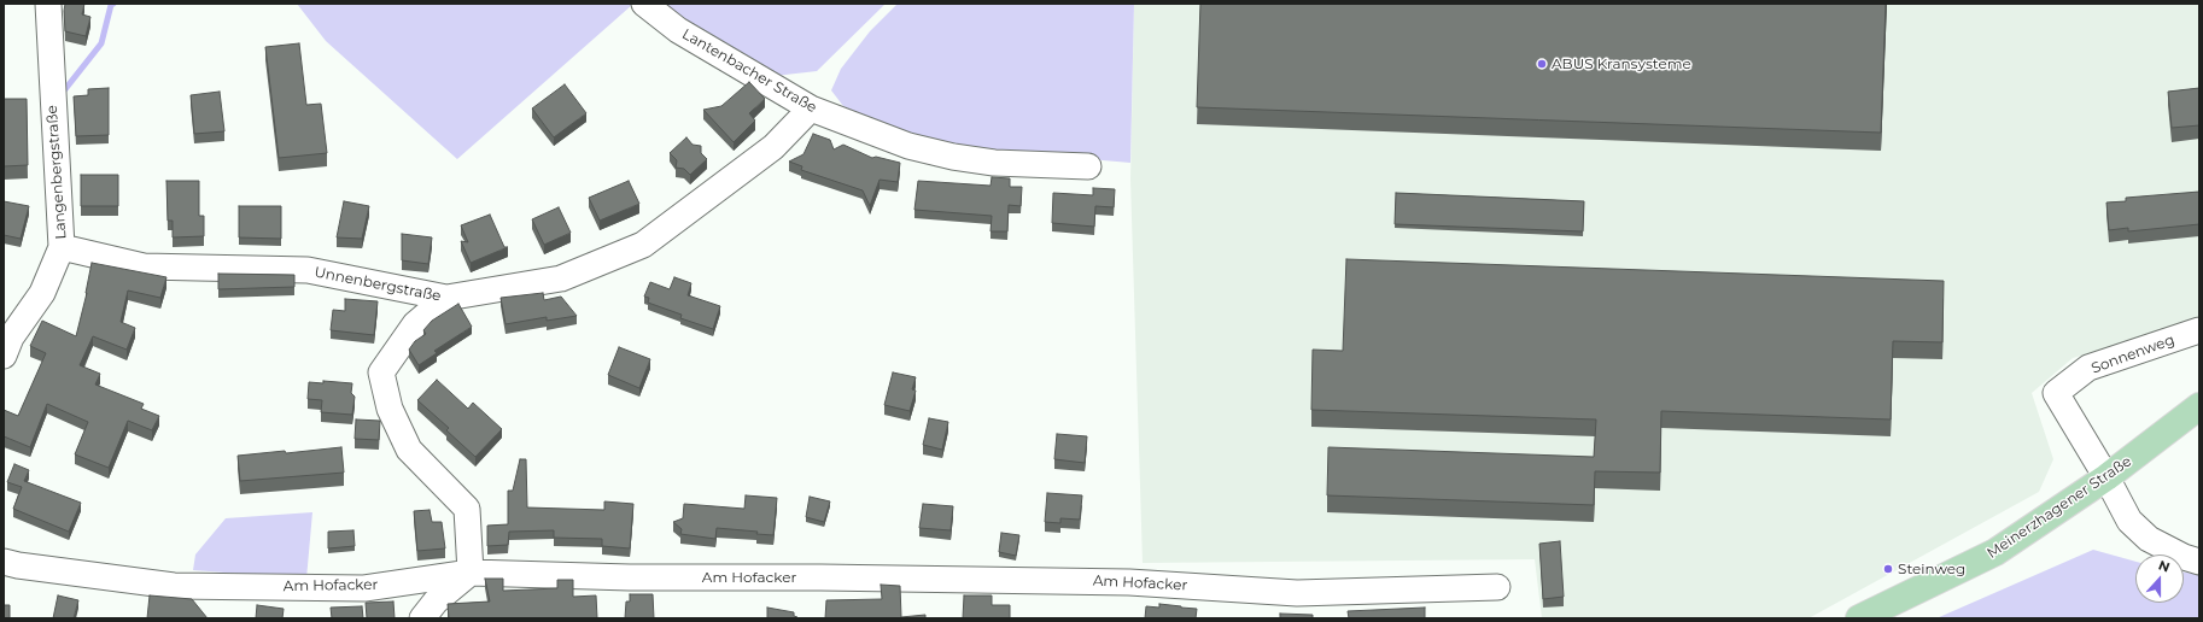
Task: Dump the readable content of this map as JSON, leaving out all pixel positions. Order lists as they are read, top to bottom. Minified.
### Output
{"streets":{"main road":["Meinerzhagener Straße"],"street":["Lantenbacher Straße","Langenbergstraße","Unnenbergstraße","Sonnenweg","Am Hofacker"]},"crossings":[["Lantenbacher Straße","Unnenbergstraße"],["Langenbergstraße","Unnenbergstraße"],["Sonnenweg","Meinerzhagener Straße"]],"places":["ABUS Kransysteme","Steinweg"],"north":"top"}
